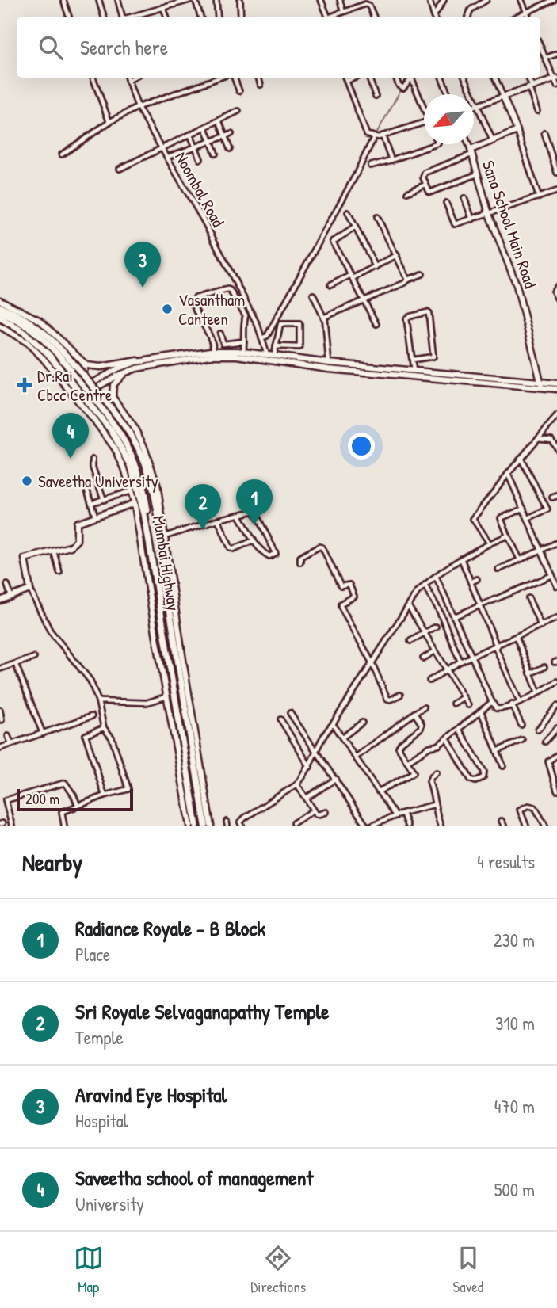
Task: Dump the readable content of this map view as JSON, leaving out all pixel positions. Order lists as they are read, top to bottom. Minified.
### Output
{"streets":{"highway":["Mumbai Highway"],"street":["Noombal Road","Sana School Main Road"]},"places":{"other":["Vasantham Canteen","Saveetha University"],"health":["Dr.Rai Cbcc Centre"]},"scale_bar":"200 m","north":"bottom left","page":{"search":"Search here","pins":["3","4","1","2"],"scale":"200 m","heading":["Nearby","4 results"],"list":[{"mark":"1","name":"Radiance Royale - B Block","note":"Place","value":"230 m"},{"mark":"2","name":"Sri Royale Selvaganapathy Temple","note":"Temple","value":"310 m"},{"mark":"3","name":"Aravind Eye Hospital","note":"Hospital","value":"470 m"},{"mark":"4","name":"Saveetha school of management","note":"University","value":"500 m"}],"nav":["Map","Directions","Saved"]}}
